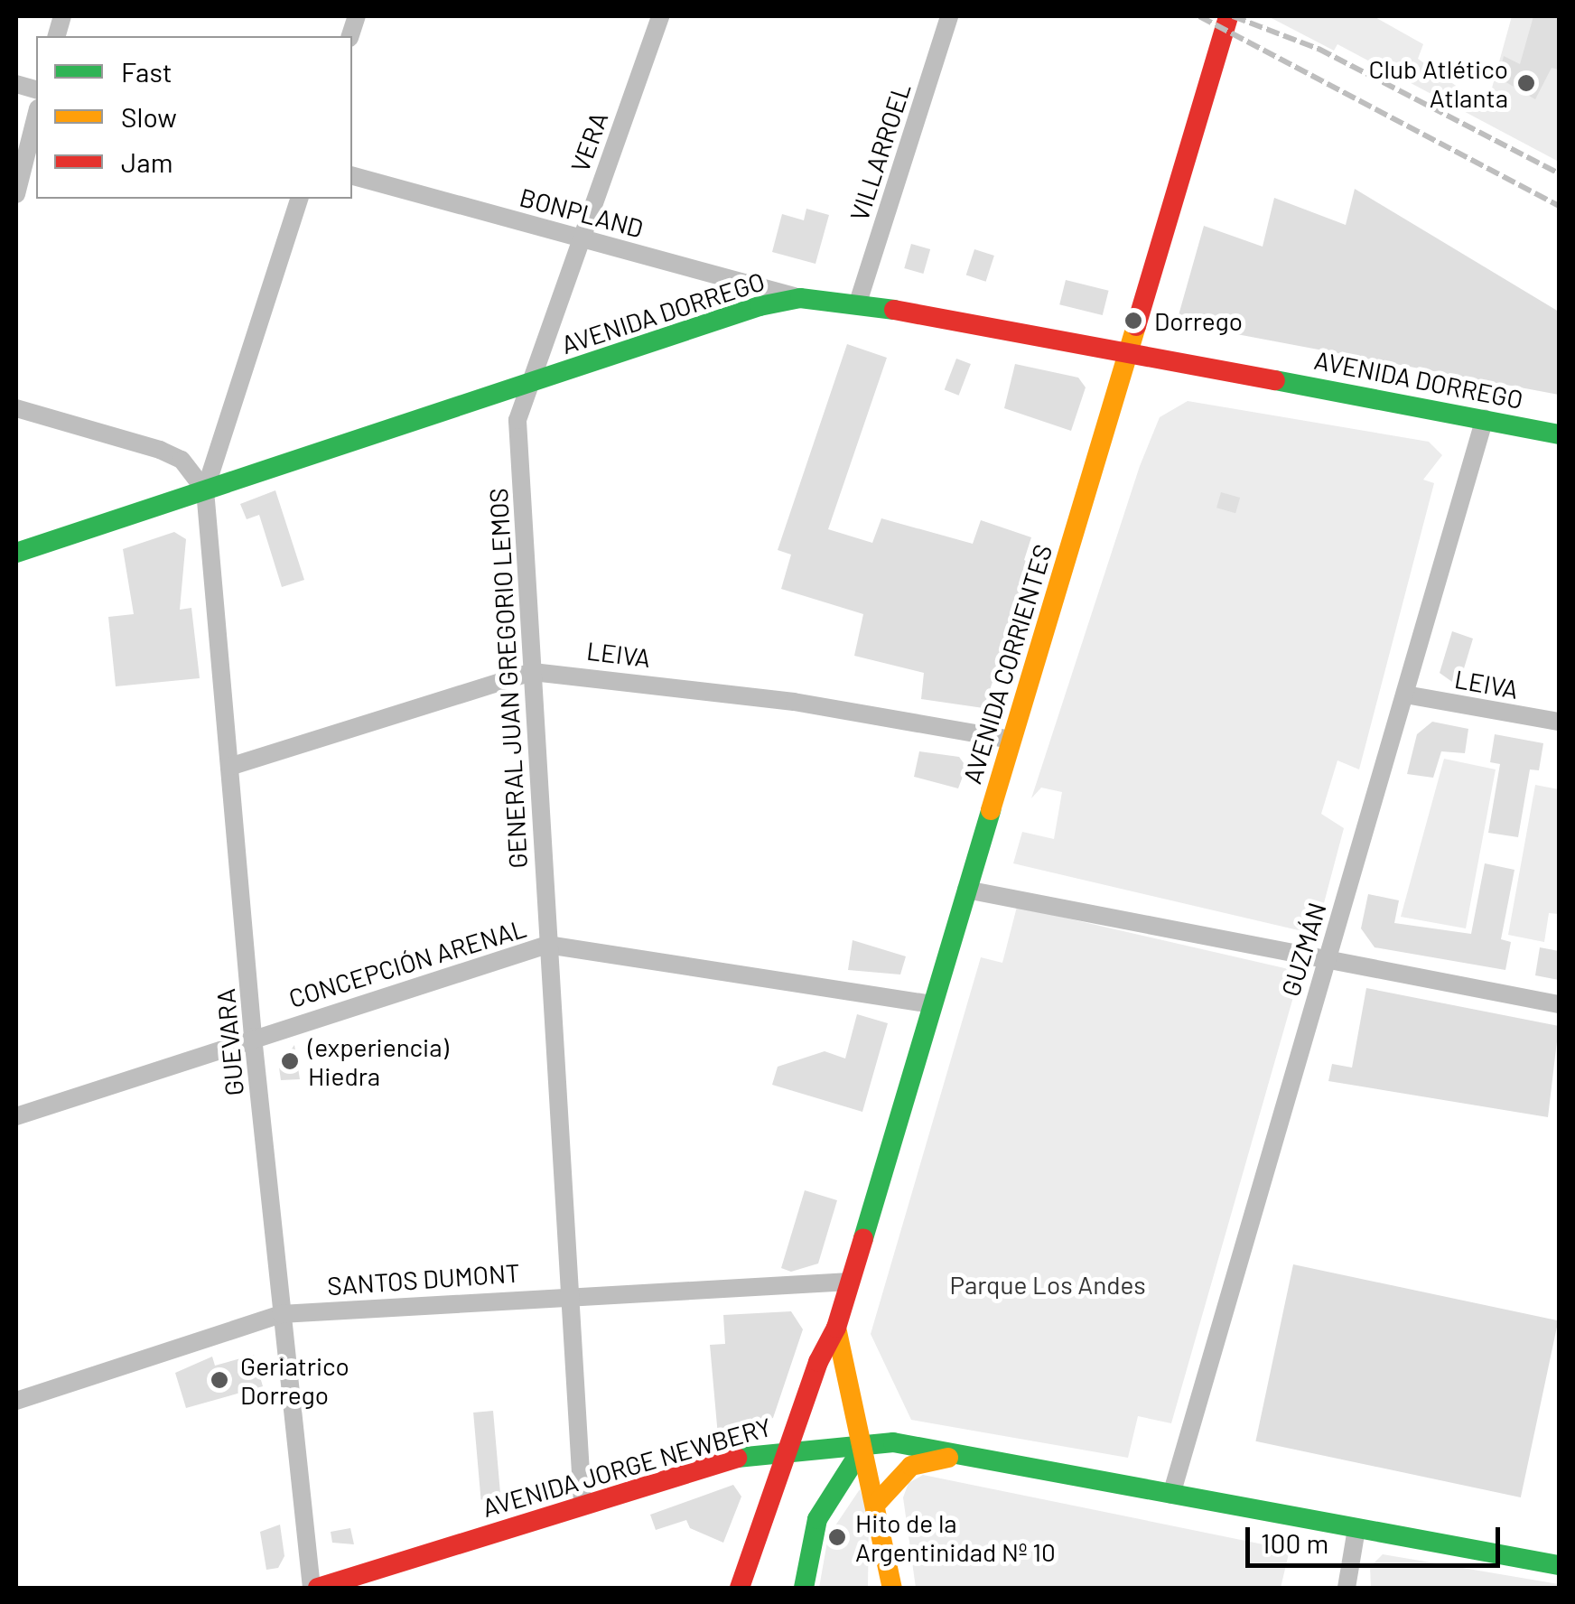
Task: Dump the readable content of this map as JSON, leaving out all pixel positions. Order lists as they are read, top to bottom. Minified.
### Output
{"streets":{"main road":["AVENIDA DORREGO","AVENIDA CORRIENTES","AVENIDA JORGE NEWBERY"],"street":["VERA","VILLARROEL","BONPLAND","LEIVA","GENERAL JUAN GREGORIO LEMOS","GUZMÁN","CONCEPCIÓN ARENAL","GUEVARA","SANTOS DUMONT"]},"crossings":[["VERA","BONPLAND"],["VERA","AVENIDA DORREGO"],["VERA","GENERAL JUAN GREGORIO LEMOS"],["VILLARROEL","AVENIDA DORREGO"],["BONPLAND","AVENIDA DORREGO"],["AVENIDA DORREGO","AVENIDA CORRIENTES"],["AVENIDA DORREGO","GENERAL JUAN GREGORIO LEMOS"],["AVENIDA DORREGO","GUZMÁN"],["AVENIDA DORREGO","GUEVARA"],["LEIVA","AVENIDA CORRIENTES"],["LEIVA","GENERAL JUAN GREGORIO LEMOS"],["LEIVA","GUZMÁN"],["LEIVA","GUEVARA"],["AVENIDA CORRIENTES","CONCEPCIÓN ARENAL"],["AVENIDA CORRIENTES","SANTOS DUMONT"],["AVENIDA CORRIENTES","AVENIDA JORGE NEWBERY"],["GENERAL JUAN GREGORIO LEMOS","CONCEPCIÓN ARENAL"],["GENERAL JUAN GREGORIO LEMOS","SANTOS DUMONT"],["GENERAL JUAN GREGORIO LEMOS","AVENIDA JORGE NEWBERY"],["GUZMÁN","AVENIDA JORGE NEWBERY"],["CONCEPCIÓN ARENAL","GUEVARA"],["GUEVARA","SANTOS DUMONT"],["GUEVARA","AVENIDA JORGE NEWBERY"]],"parks":["Parque Los Andes"],"places":["Club Atlético Atlanta","Dorrego","(experiencia) Hiedra","Geriatrico Dorrego","Hito de la Argentinidad Nº 10"],"legend":["Fast","Slow","Jam"],"scale_bar":"100 m"}
